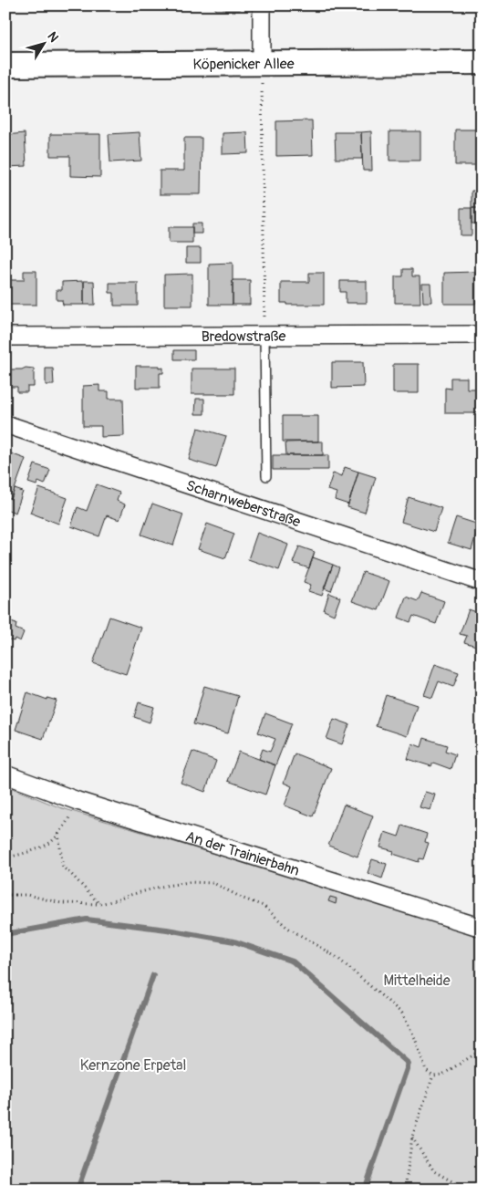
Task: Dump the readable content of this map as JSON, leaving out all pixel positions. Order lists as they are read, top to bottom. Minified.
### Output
{"streets":{"street":["Köpenicker Allee","Bredowstraße","Scharnweberstraße","An der Trainierbahn"]},"parks":["Mittelheide","Kernzone Erpetal"],"north":"top right"}
